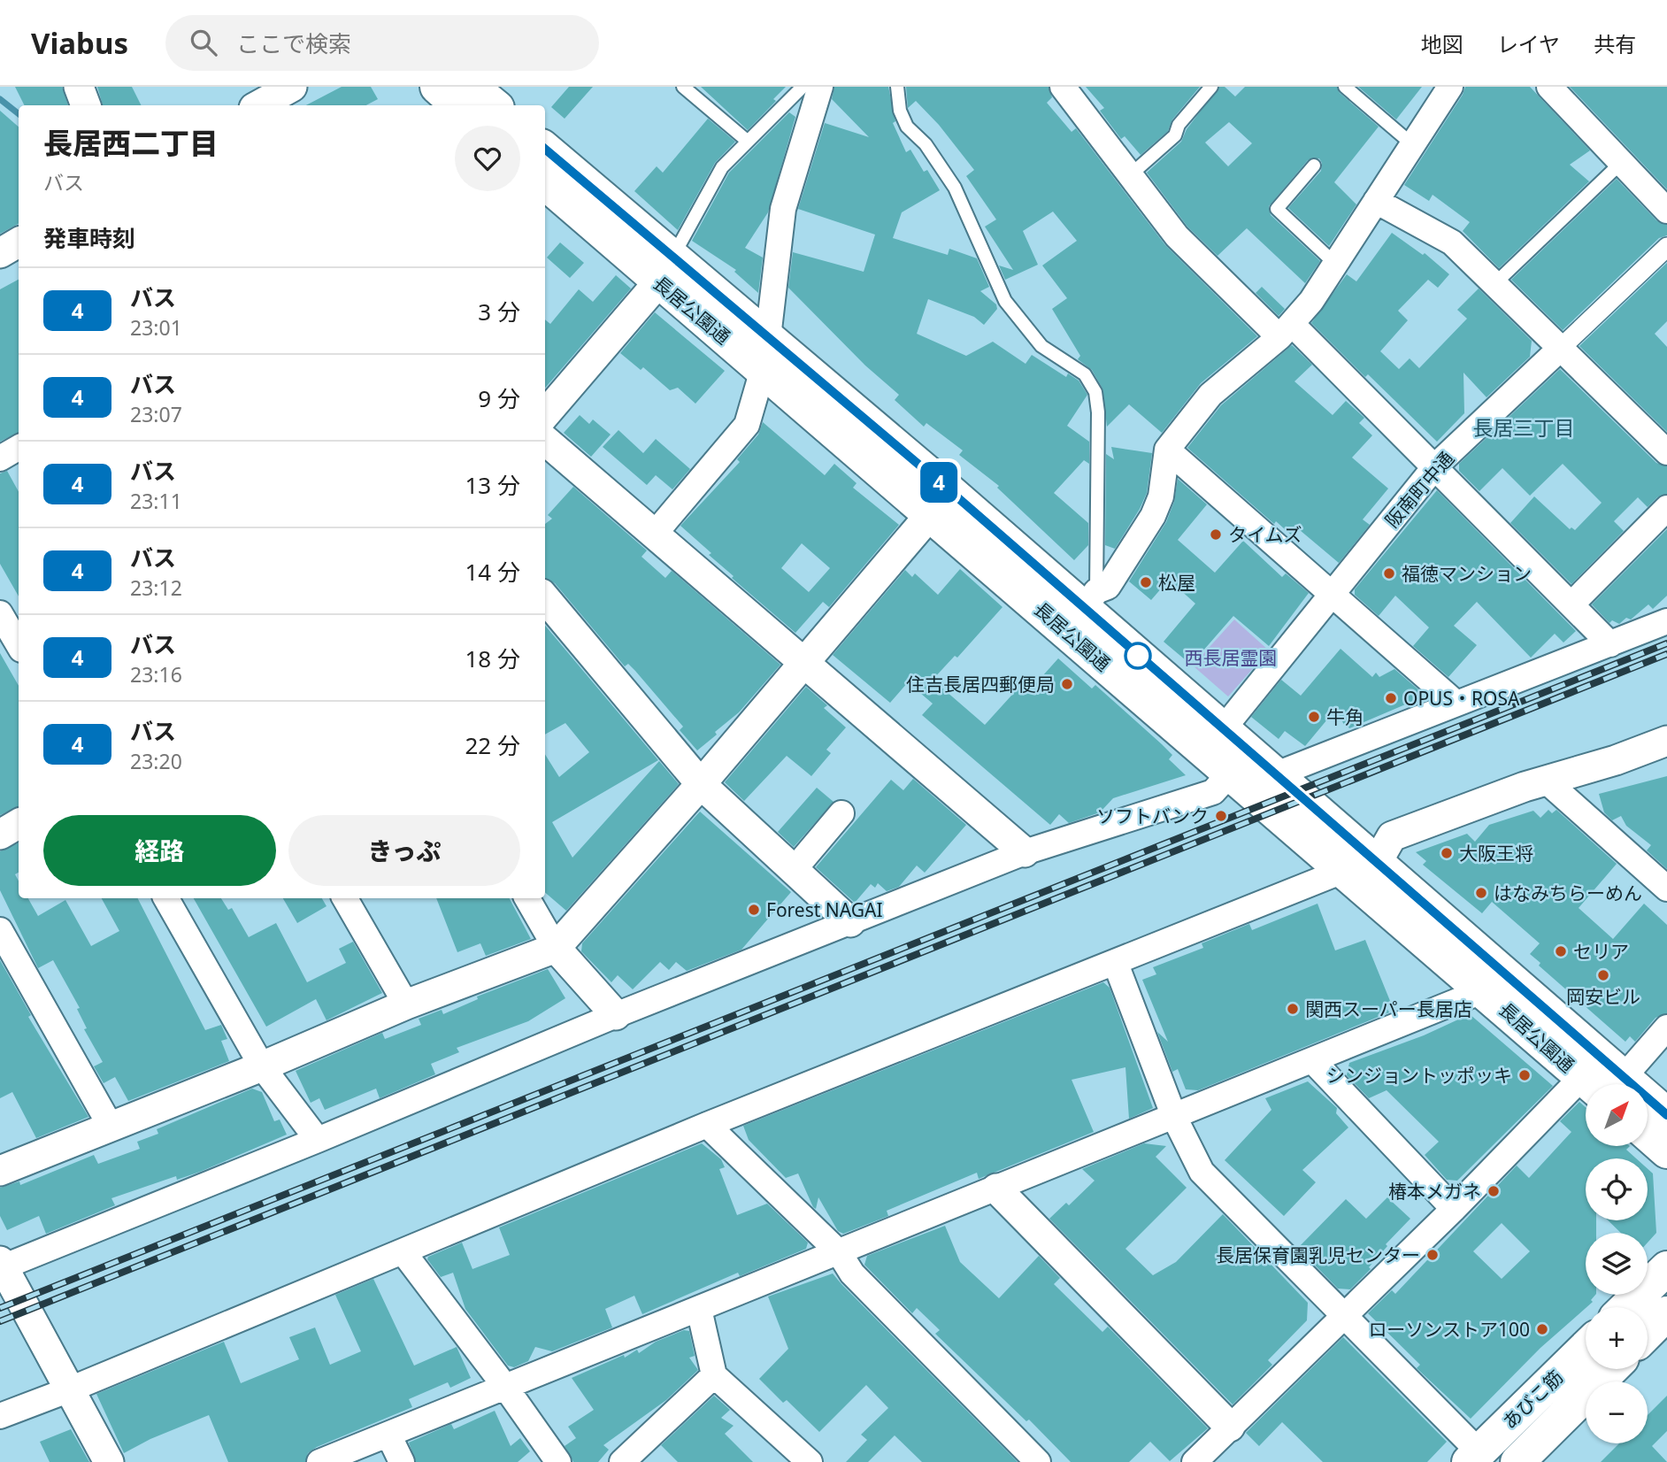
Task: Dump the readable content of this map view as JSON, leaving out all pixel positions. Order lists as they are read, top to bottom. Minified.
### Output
{"streets":{"main road":["長居公園通","あびこ筋"],"street":["阪南町中通"]},"crossings":[["長居公園通","阪南町中通"]],"districts":["長居三丁目"],"parks":["西長居霊園"],"places":["タイムズ","福徳マンション","松屋","住吉長居四郵便局","OPUS・ROSA","牛角","ソフトバンク","大阪王将","はなみちらーめん","Forest NAGAI","セリア","岡安ビル","関西スーパー長居店","シンジョントッポッキ","椿本メガネ","長居保育園乳児センター","ローソンストア100"],"lines":["bus line 4"],"north":"top right","page":{"header":"Viabus","search":"ここで検索","nav":["地図","レイヤ","共有"],"on_map":"4","heading":[["長居西二丁目","バス"],"発車時刻"],"list":[{"mark":"4","name":"バス","note":"23:01","value":"3 分"},{"mark":"4","name":"バス","note":"23:07","value":"9 分"},{"mark":"4","name":"バス","note":"23:11","value":"13 分"},{"mark":"4","name":"バス","note":"23:12","value":"14 分"},{"mark":"4","name":"バス","note":"23:16","value":"18 分"},{"mark":"4","name":"バス","note":"23:20","value":"22 分"}],"buttons":["経路","きっぷ"],"map_buttons":["+","−"]}}
